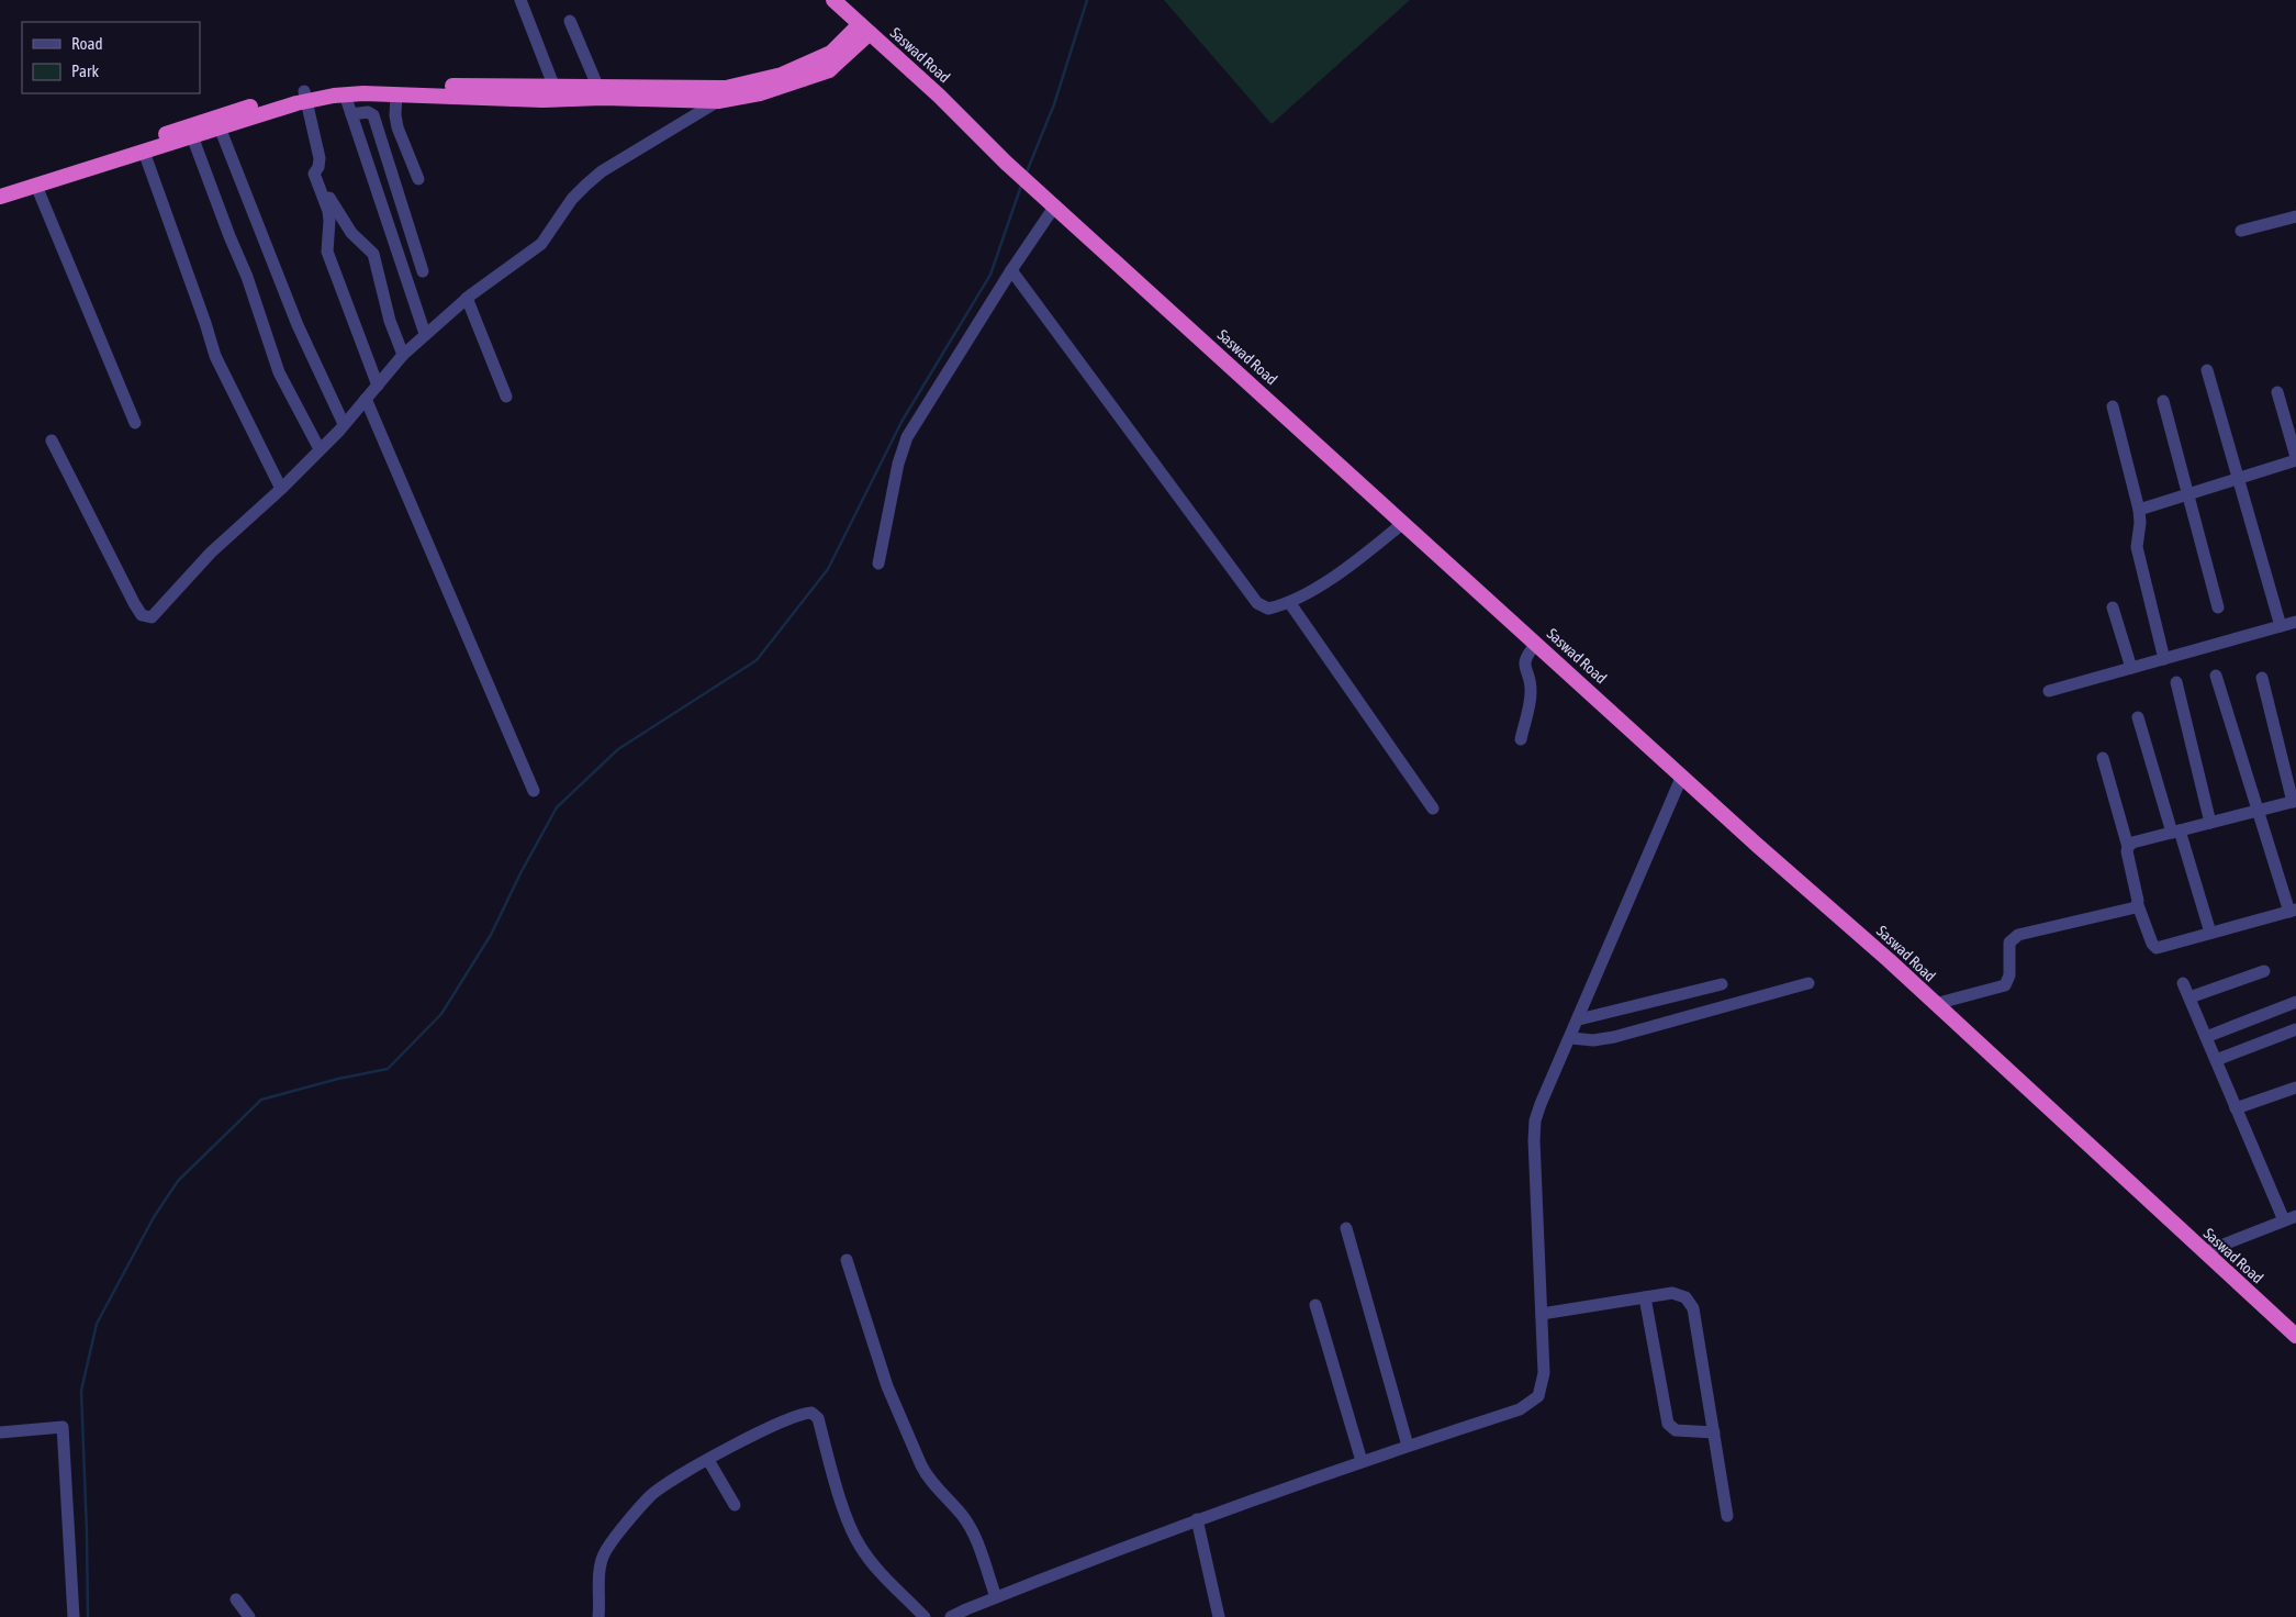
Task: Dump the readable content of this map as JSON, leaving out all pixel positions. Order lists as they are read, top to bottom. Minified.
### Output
{"streets":{"highway":["Saswad Road"]},"legend":["Road","Park"]}
